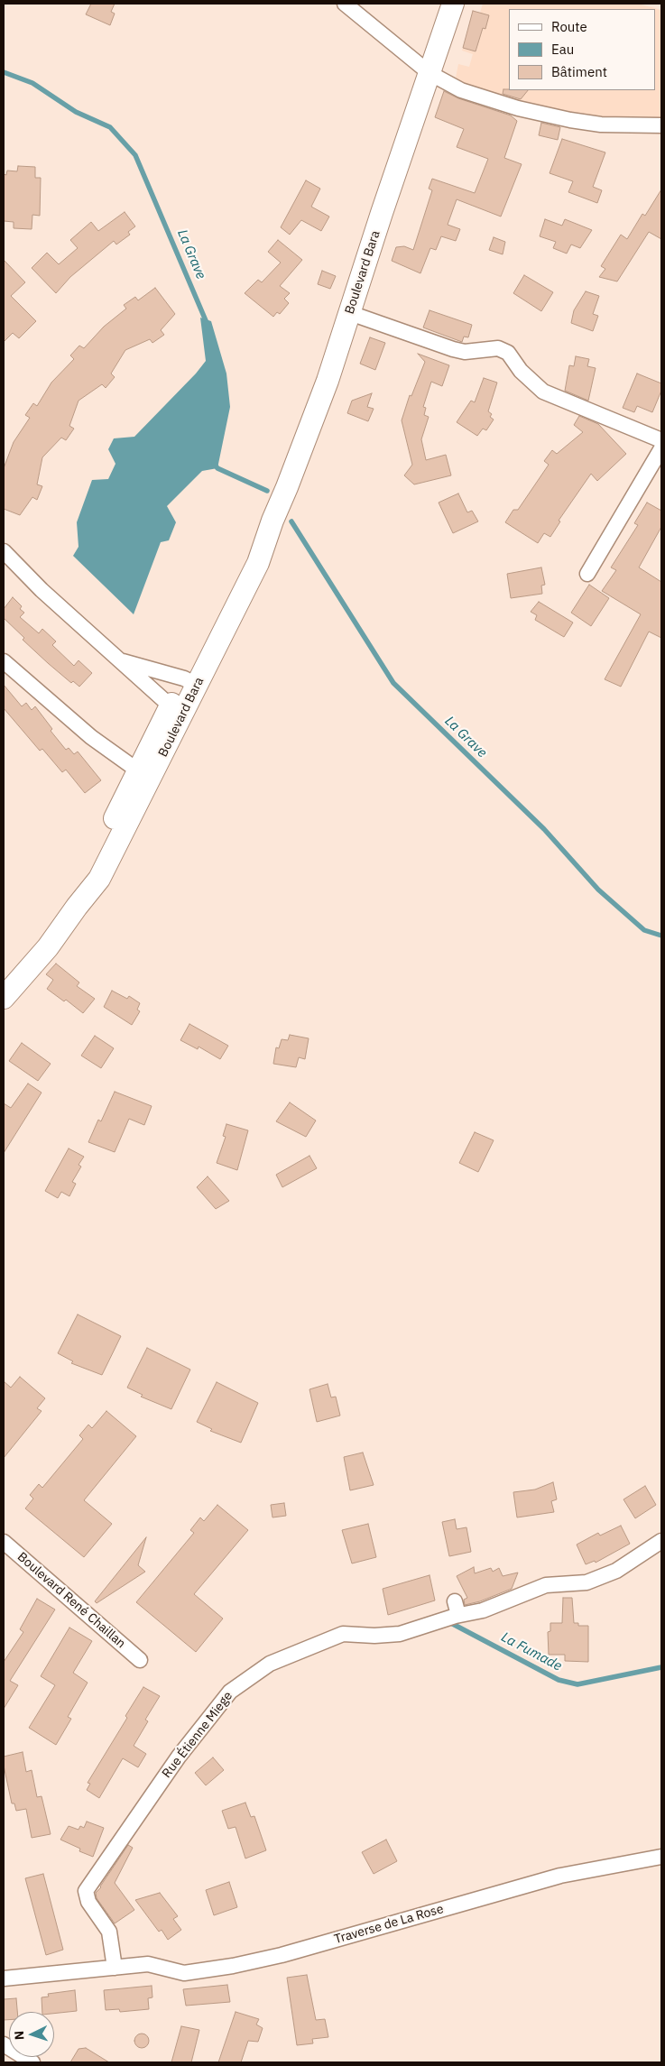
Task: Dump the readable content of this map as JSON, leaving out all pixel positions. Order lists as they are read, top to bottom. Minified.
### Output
{"streets":{"street":["Boulevard Bara","Boulevard René Chaillan","Rue Étienne Miege","Traverse de La Rose"]},"crossings":[["Rue Étienne Miege","Traverse de La Rose"]],"water":["La Grave","La Fumade"],"legend":["Route","Eau","Bâtiment"],"north":"left"}
